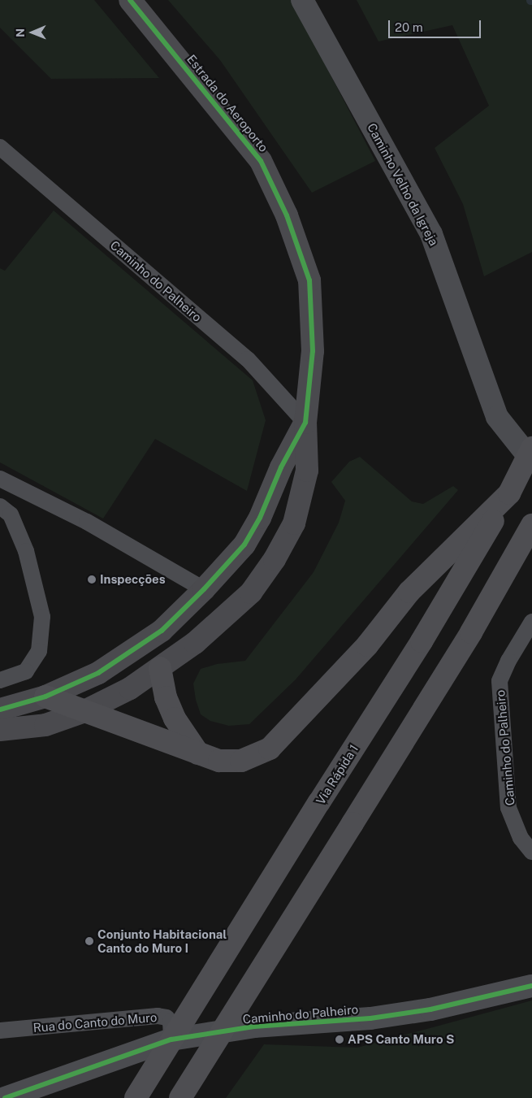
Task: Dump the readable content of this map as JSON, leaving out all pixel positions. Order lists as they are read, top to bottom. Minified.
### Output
{"streets":{"highway":["Via Rápida 1"],"main road":["Estrada do Aeroporto"],"street":["Caminho Velho da Igreja","Caminho do Palheiro"],"lane":["Rua do Canto do Muro"]},"crossings":[["Estrada do Aeroporto","Caminho do Palheiro"],["Caminho do Palheiro","Rua do Canto do Muro"]],"places":["Inspecções","Conjunto Habitacional Canto do Muro I","APS Canto Muro S"],"scale_bar":"20 m","north":"left"}
